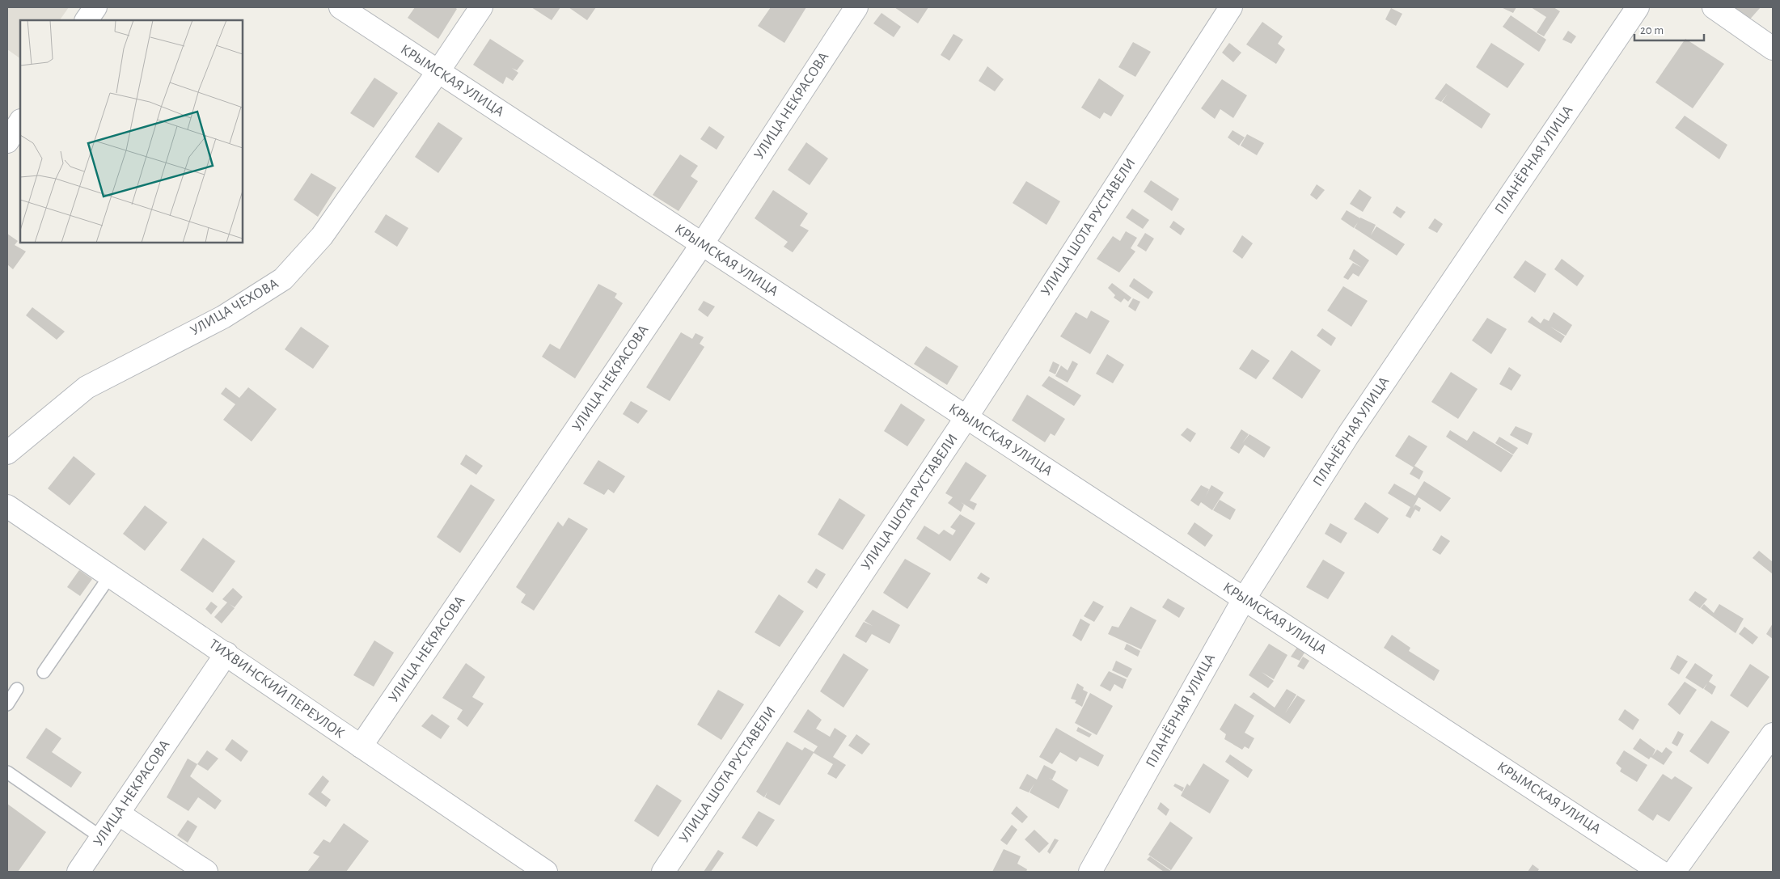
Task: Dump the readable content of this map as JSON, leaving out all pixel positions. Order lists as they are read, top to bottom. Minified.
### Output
{"streets":{"street":["КРЫМСКАЯ УЛИЦА","УЛИЦА НЕКРАСОВА","ПЛАНЁРНАЯ УЛИЦА","УЛИЦА ШОТА РУСТАВЕЛИ","УЛИЦА ЧЕХОВА","ТИХВИНСКИЙ ПЕРЕУЛОК"]},"crossings":[["КРЫМСКАЯ УЛИЦА","УЛИЦА НЕКРАСОВА"],["КРЫМСКАЯ УЛИЦА","ПЛАНЁРНАЯ УЛИЦА"],["КРЫМСКАЯ УЛИЦА","УЛИЦА ШОТА РУСТАВЕЛИ"],["КРЫМСКАЯ УЛИЦА","УЛИЦА ЧЕХОВА"],["УЛИЦА НЕКРАСОВА","ТИХВИНСКИЙ ПЕРЕУЛОК"]],"scale_bar":"20 m"}
